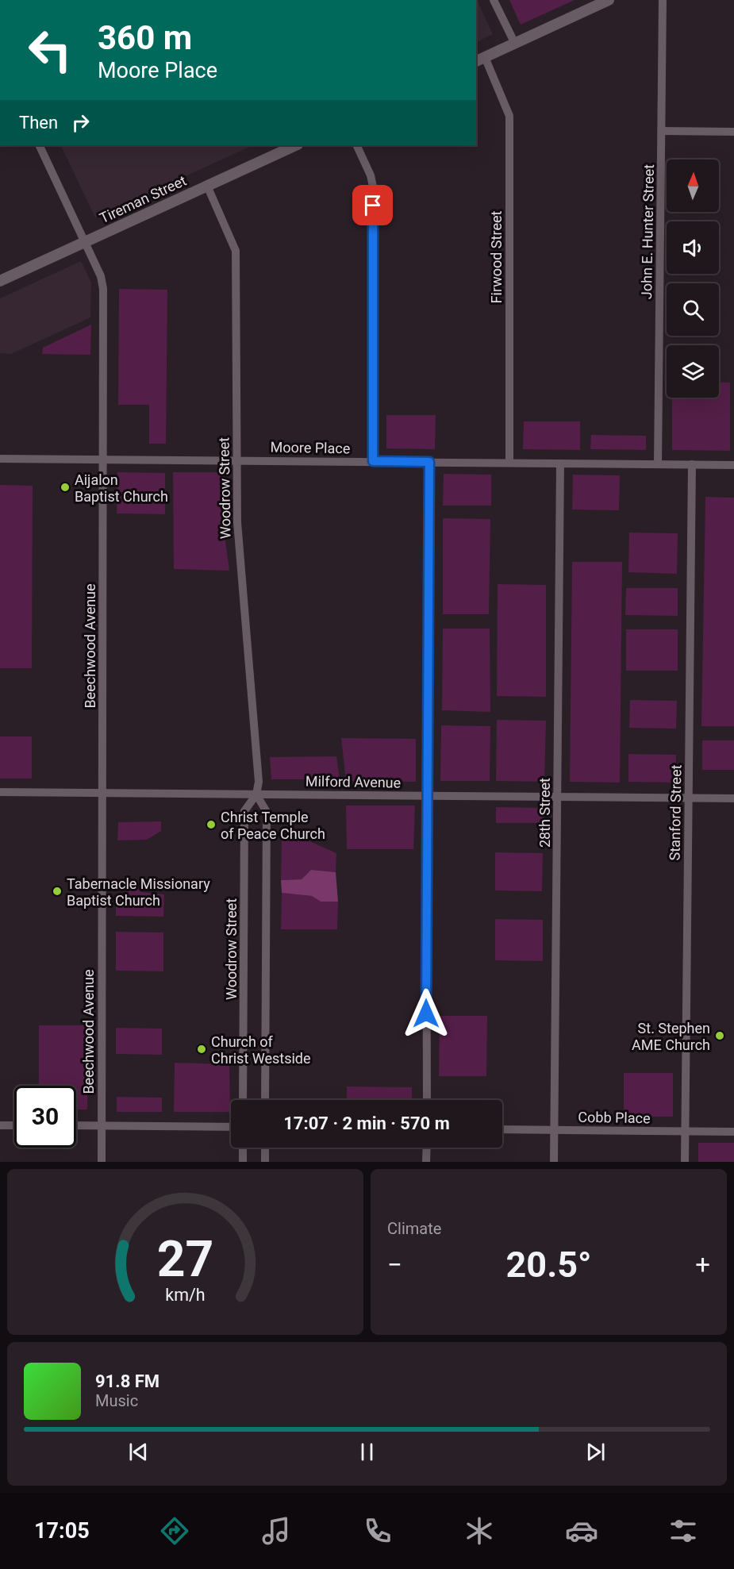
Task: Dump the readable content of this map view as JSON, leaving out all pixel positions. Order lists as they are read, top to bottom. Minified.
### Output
{"streets":{"street":["Tireman Street","John E. Hunter Street","Firwood Street","Moore Place","Woodrow Street","Beechwood Avenue","Milford Avenue","28th Street","Stanford Street","Cobb Place"]},"crossings":[["Tireman Street","Woodrow Street"],["Tireman Street","Beechwood Avenue"],["John E. Hunter Street","Moore Place"],["Firwood Street","Moore Place"],["Moore Place","Woodrow Street"],["Moore Place","Beechwood Avenue"],["Moore Place","28th Street"],["Moore Place","Stanford Street"],["Woodrow Street","Milford Avenue"],["Beechwood Avenue","Milford Avenue"],["Milford Avenue","28th Street"],["Milford Avenue","Stanford Street"],["28th Street","Cobb Place"],["Stanford Street","Cobb Place"]],"places":["Aijalon Baptist Church","Christ Temple of Peace Church","Tabernacle Missionary Baptist Church","St. Stephen AME Church","Church of Christ Westside"],"north":"top","page":{"turn":["360 m","Moore Place"],"then":"Then","limit":"30","trip":"17:07 · 2 min · 570 m","tile":"Climate","heat":["−","20.5°","+"],"song":["91.8 FM","Music"],"tabs":"17:05","gauge":["27","km/h"]}}
